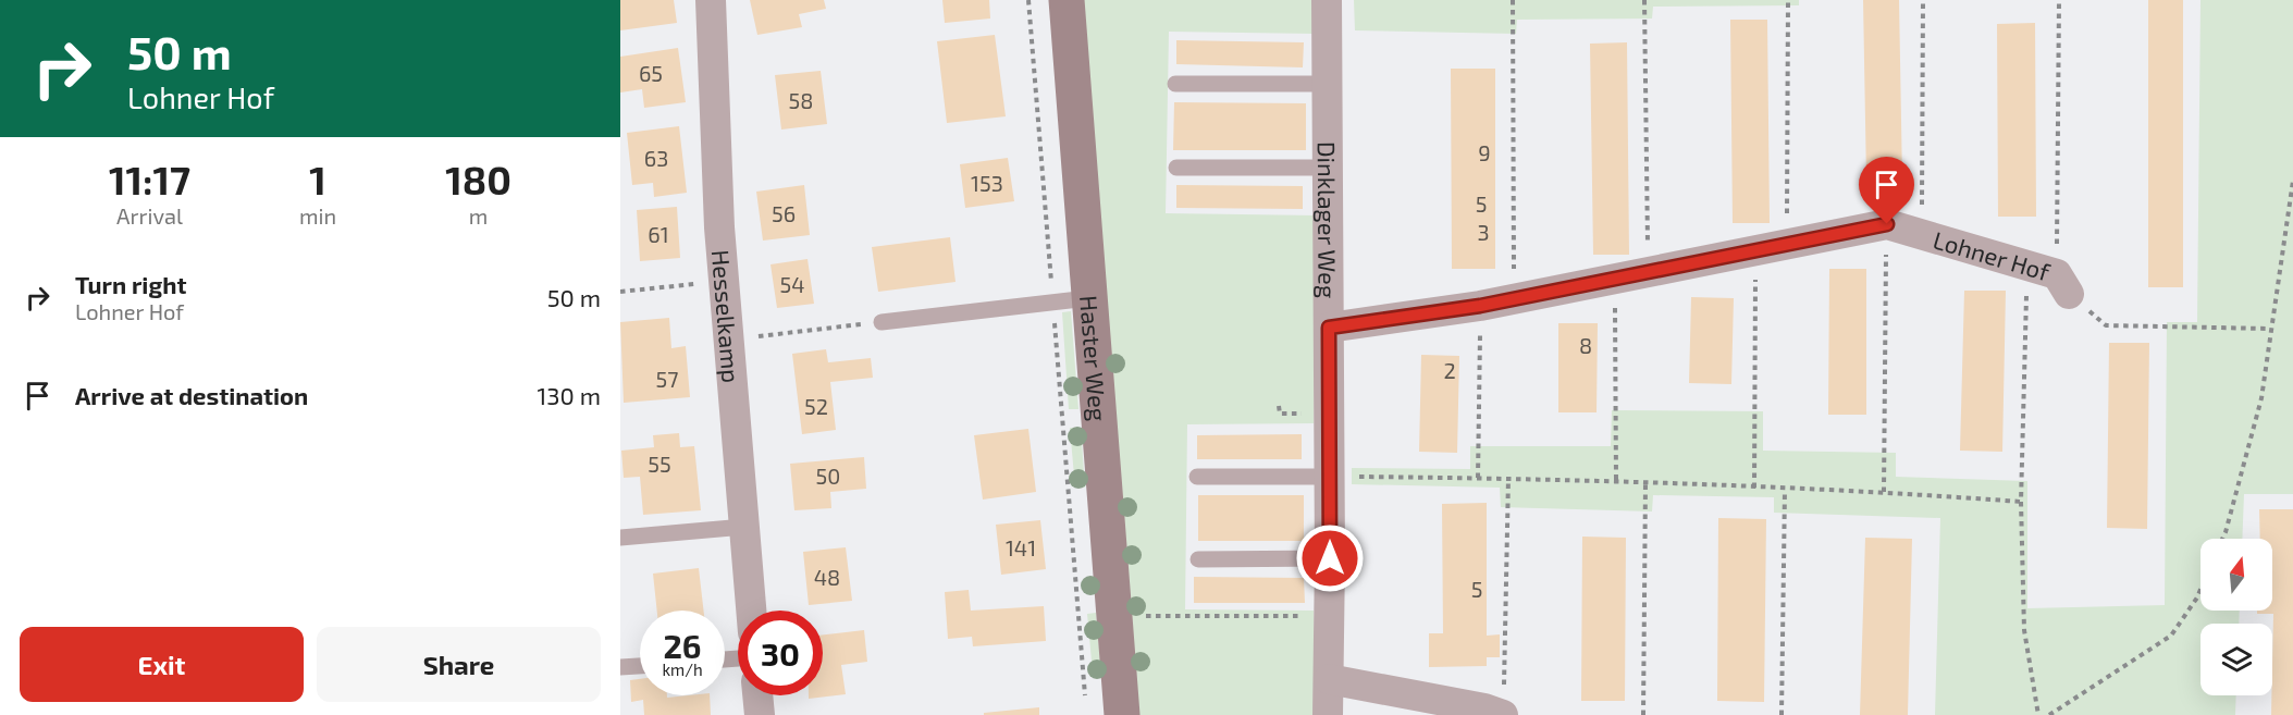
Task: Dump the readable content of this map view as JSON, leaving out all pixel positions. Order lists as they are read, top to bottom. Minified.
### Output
{"streets":{"street":["Dinklager Weg","Lohner Hof","Hesselkamp","Haster Weg"]},"crossings":[["Dinklager Weg","Lohner Hof"]],"house_numbers":["65","58","9","63","153","5","56","3","61","54","8","2","57","52","55","50","141","48","5"],"north":"top","page":{"turn":["50 m","Lohner Hof"],"eta":["11:17","Arrival","1","min","180","m"],"list":[{"name":"Turn right","note":"Lohner Hof","value":"50 m"},{"name":"Arrive at destination","value":"130 m"}],"speed":"26 km/h","limit":"30","buttons":["Exit","Share"]}}
